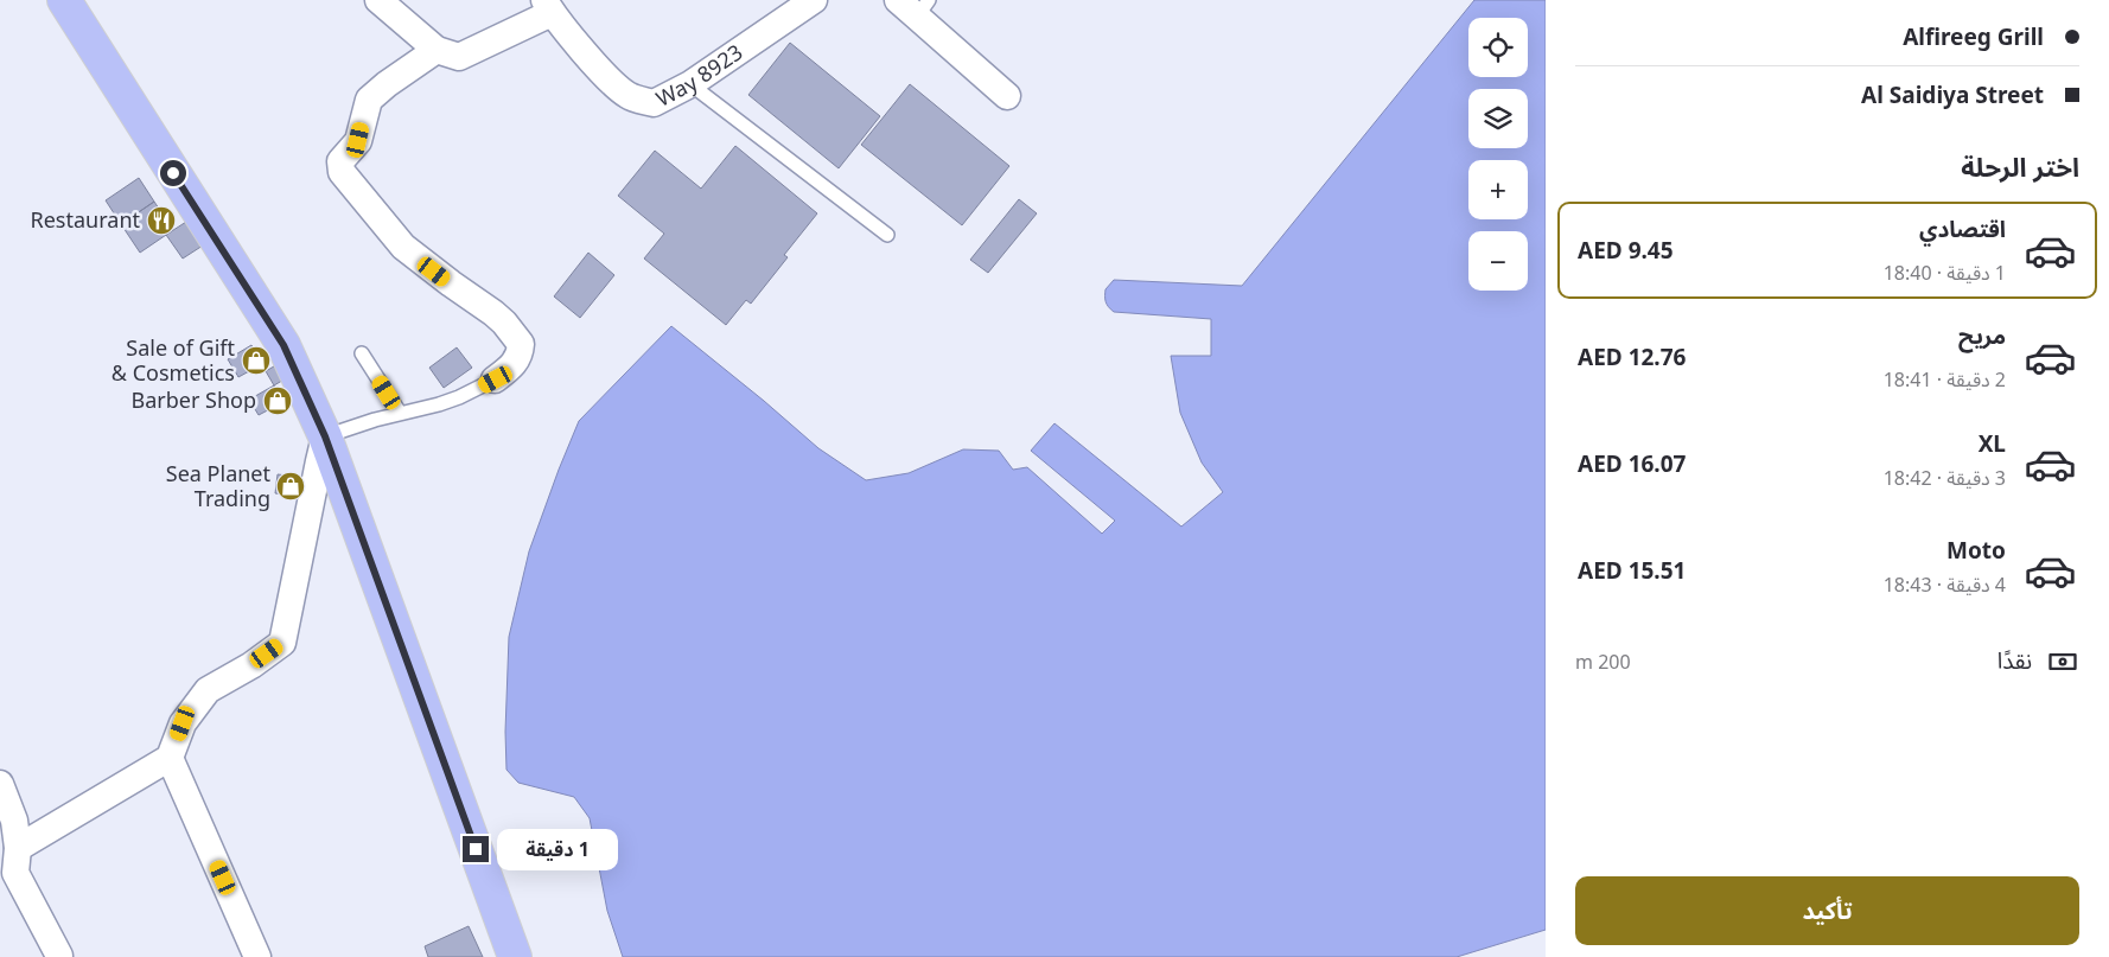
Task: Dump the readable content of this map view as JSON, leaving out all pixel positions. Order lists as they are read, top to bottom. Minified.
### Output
{"streets":{"street":["Way 8923"]},"places":{"restaurant":["Restaurant"],"shop":["Sale of Gift & Cosmetics","Barber Shop","Sea Planet Trading"]},"page":{"banner":["Alfireeg Grill","Al Saidiya Street"],"map_buttons":["+","−"],"heading":"اختر الرحلة","list":[{"name":"اقتصادي","note":"1 دقيقة · 18:40","value":"AED 9.45"},{"name":"مريح","note":"2 دقيقة · 18:41","value":"AED 12.76"},{"name":"XL","note":"3 دقيقة · 18:42","value":"AED 16.07"},{"name":"Moto","note":"4 دقيقة · 18:43","value":"AED 15.51"}],"pay":["نقدًا","200 m"],"bubble":"1 دقيقة","buttons":"تأكيد"}}
